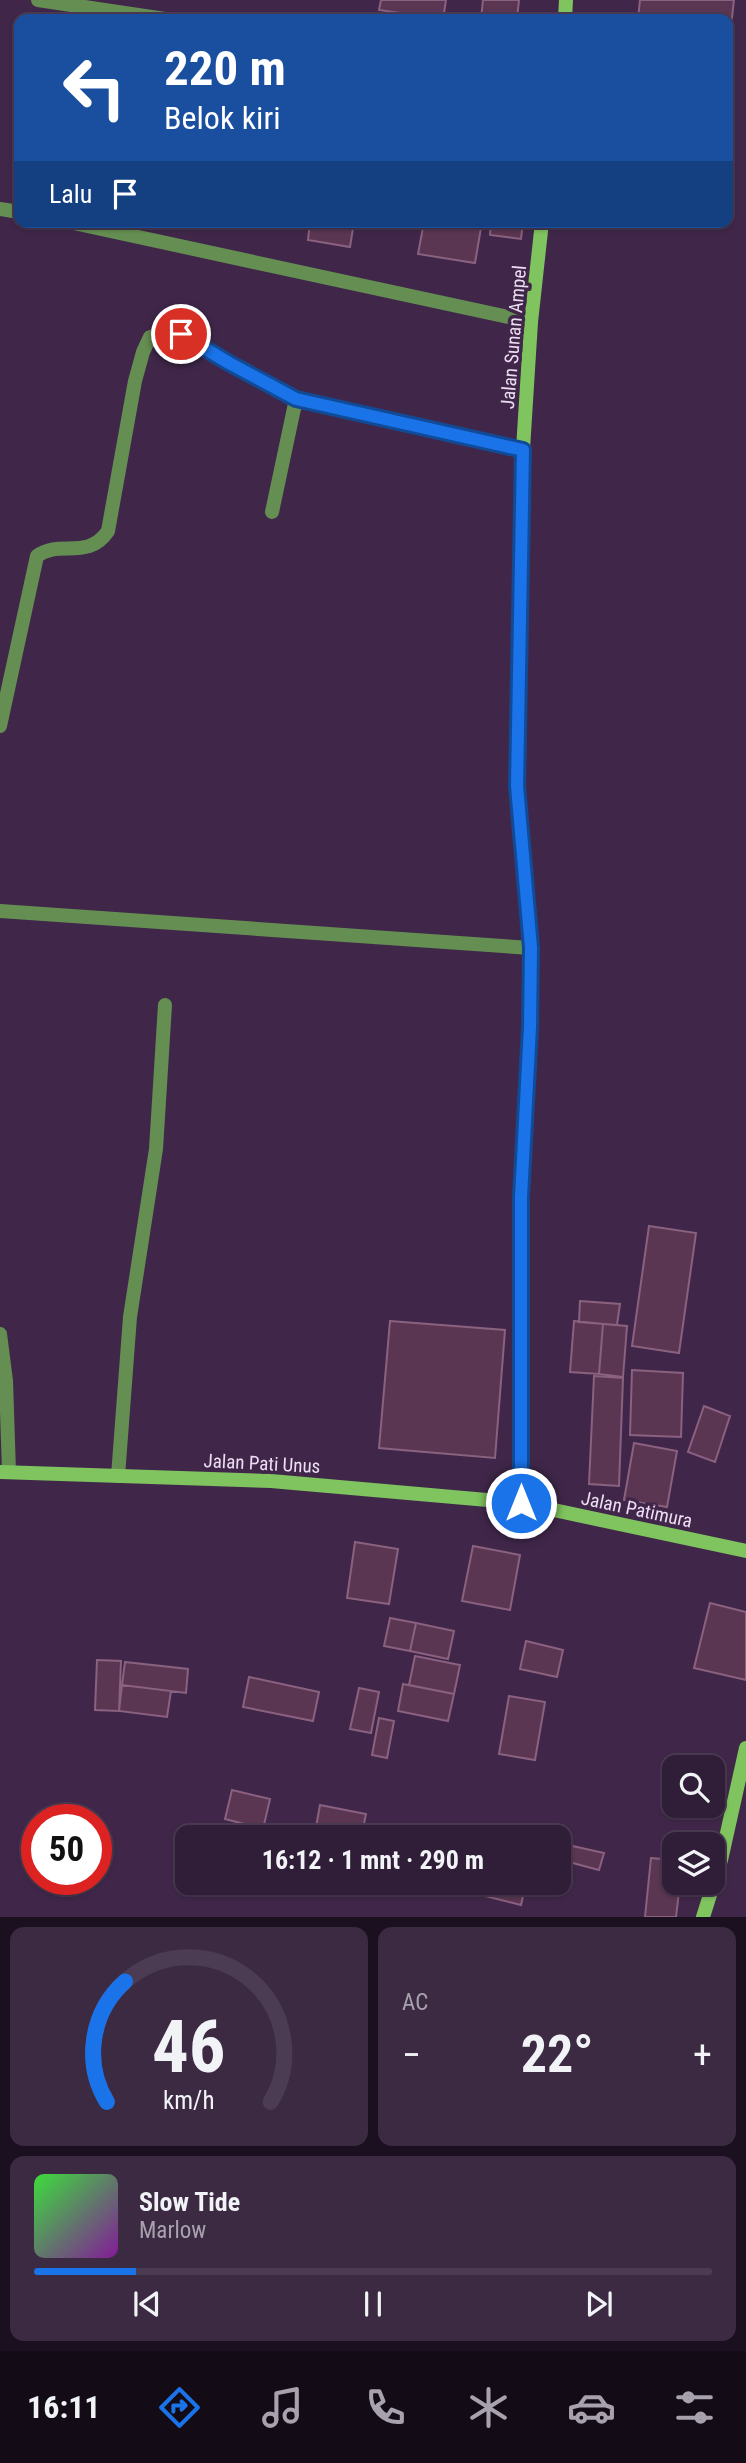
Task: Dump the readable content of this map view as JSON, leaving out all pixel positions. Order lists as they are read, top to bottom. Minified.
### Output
{"streets":{"main road":["Jalan Sunan Ampel","Jalan Pati Unus","Jalan Patimura"]},"crossings":[["Jalan Sunan Ampel","Jalan Pati Unus"],["Jalan Sunan Ampel","Jalan Patimura"],["Jalan Pati Unus","Jalan Patimura"]],"page":{"turn":["220 m","Belok kiri"],"then":"Lalu","limit":"50","trip":"16:12 · 1 mnt · 290 m","tile":"AC","heat":["−","22°","+"],"song":["Slow Tide","Marlow"],"tabs":"16:11","gauge":["46","km/h"]}}
